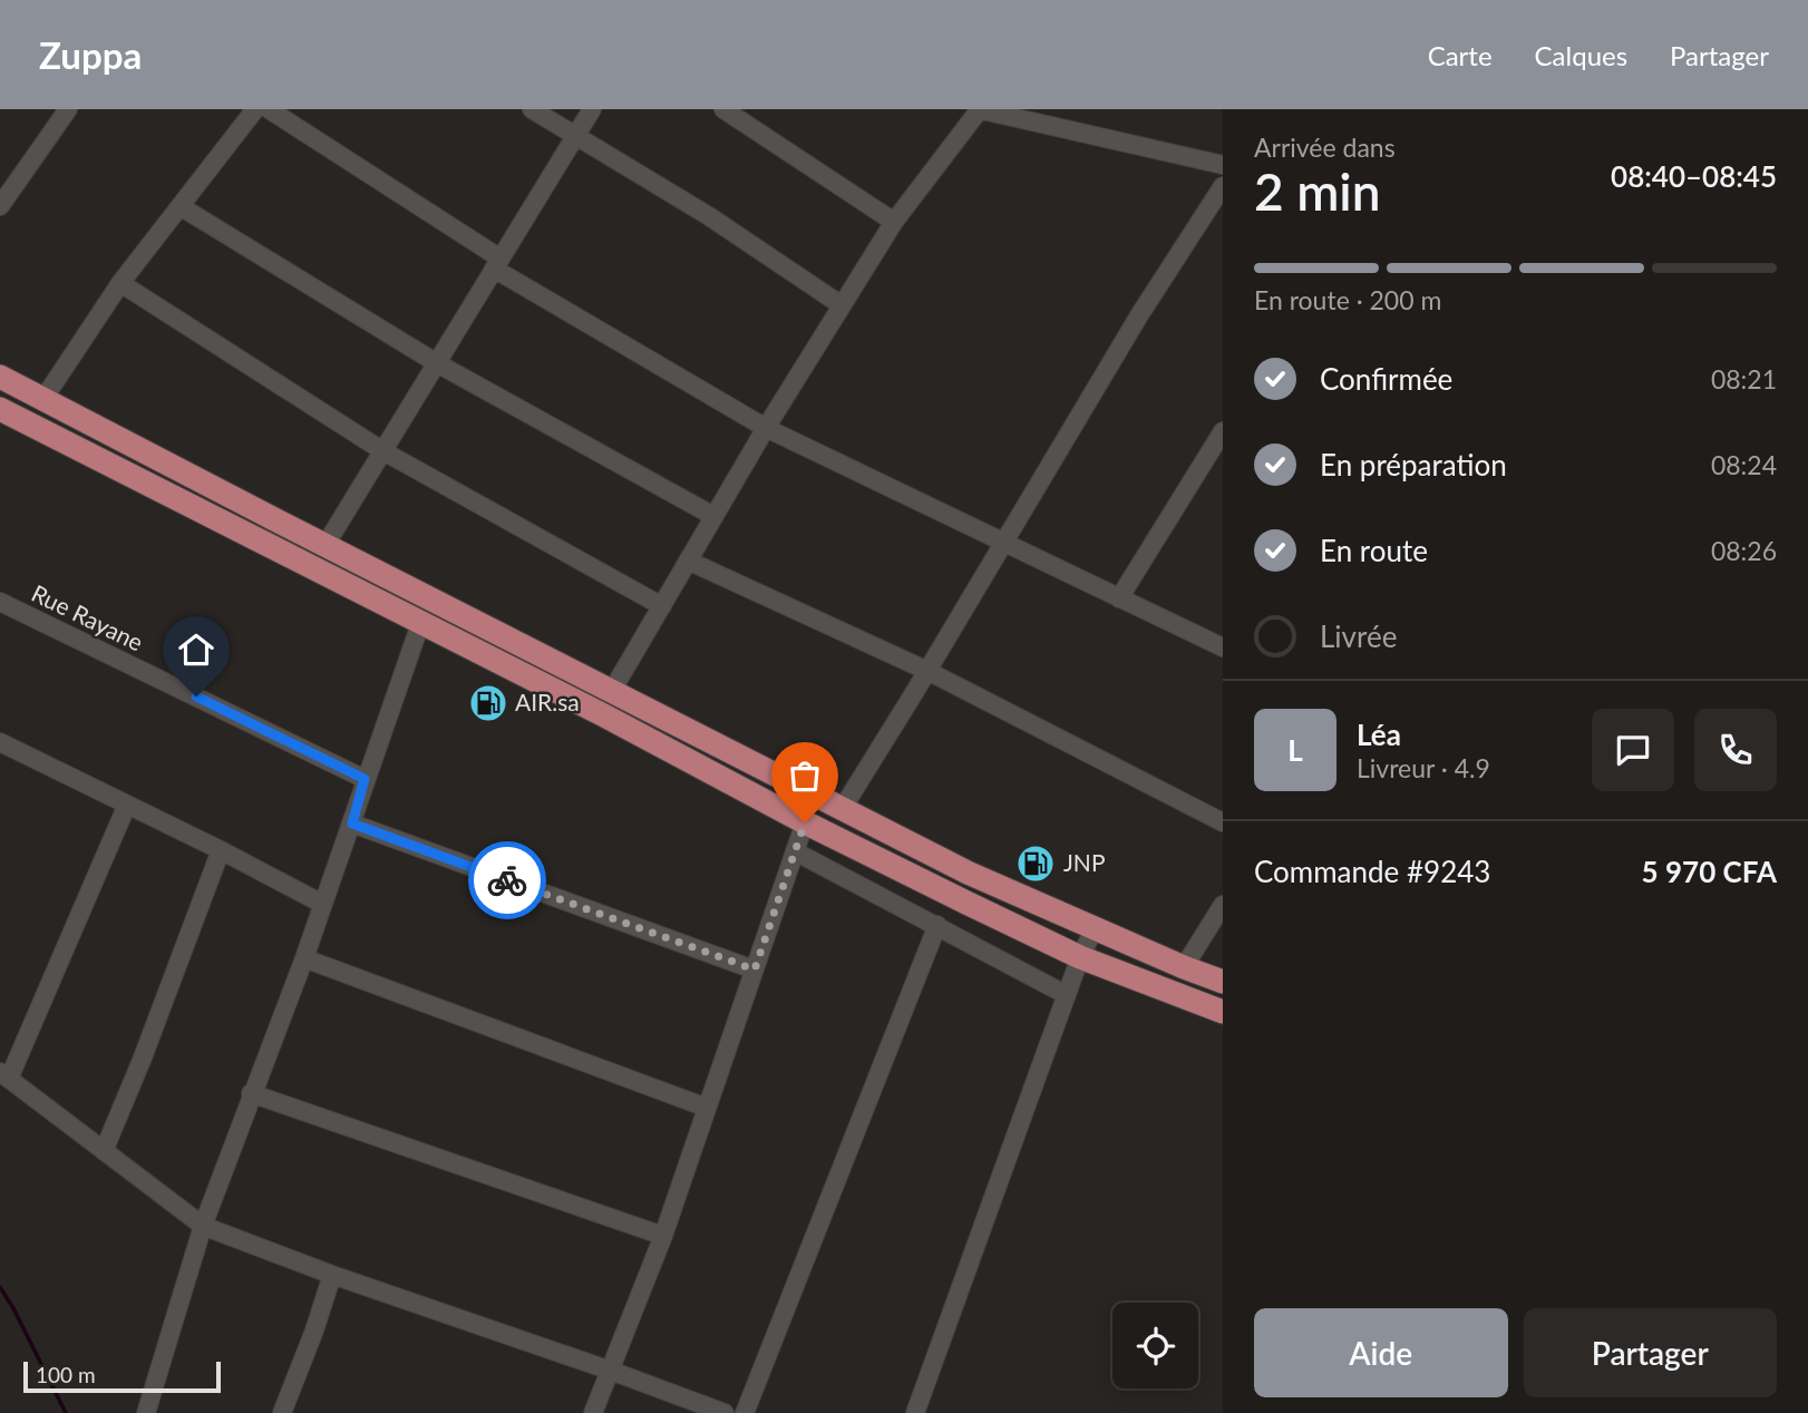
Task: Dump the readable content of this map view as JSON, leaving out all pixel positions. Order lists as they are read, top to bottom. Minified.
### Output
{"streets":{"street":["Rue Rayane"]},"places":{"fuel station":["AIR.sa","JNP"]},"scale_bar":"100 m","page":{"header":"Zuppa","nav":["Carte","Calques","Partager"],"heading":["2 min","Arrivée dans","08:40–08:45"],"panel":["Léa","Livreur · 4.9","Commande #9243","5 970 CFA"],"bar":"En route · 200 m","list":[["Confirmée","08:21"],["En préparation","08:24"],["En route","08:26"],"Livrée"],"round":"L","buttons":["Aide","Partager"],"scale":"100 m"}}
